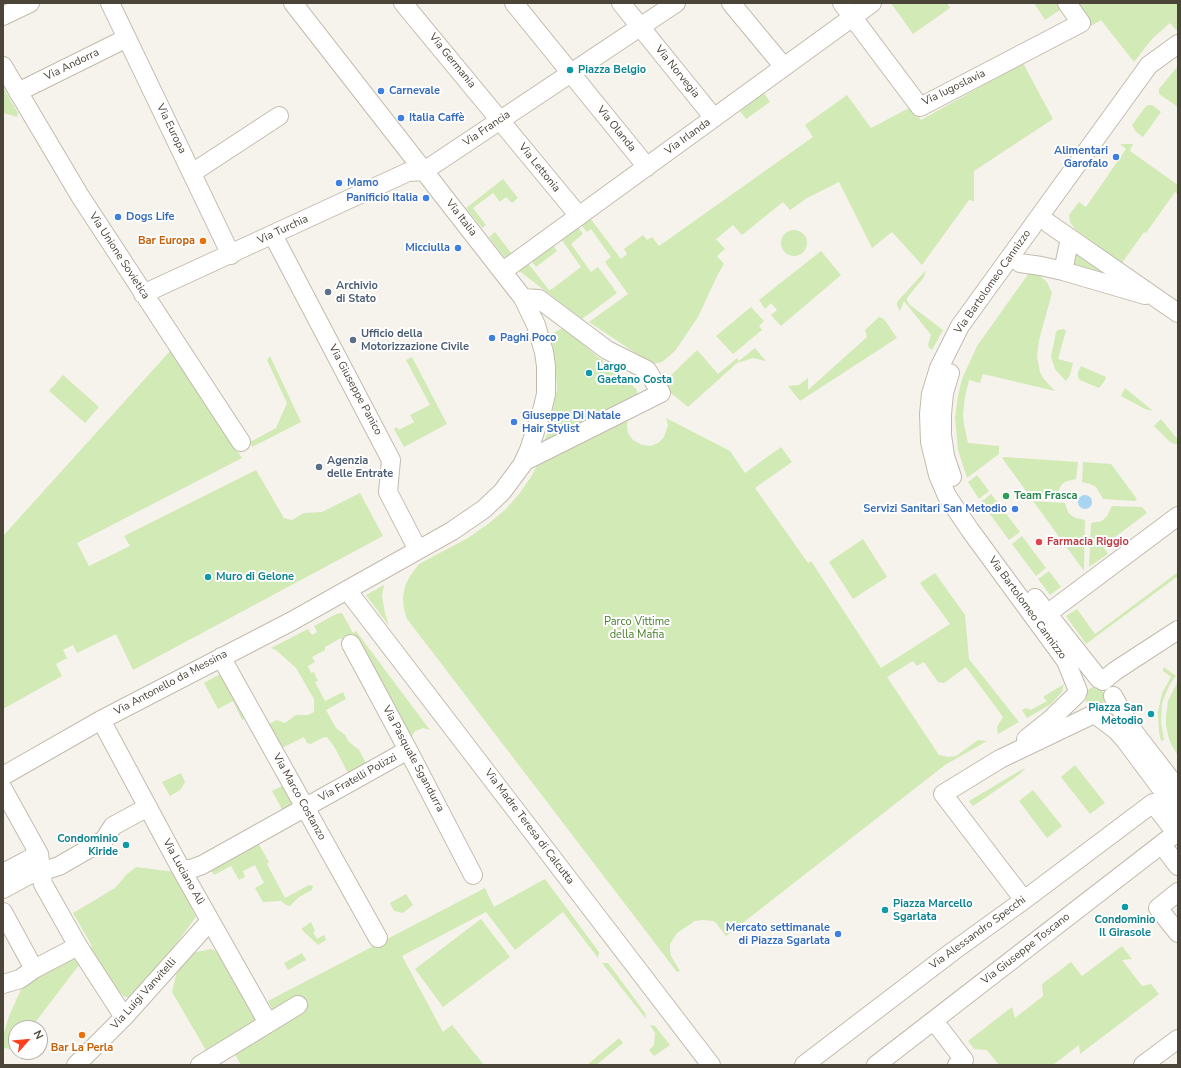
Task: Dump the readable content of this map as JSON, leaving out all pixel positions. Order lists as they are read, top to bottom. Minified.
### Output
{"streets":{"street":["Via Germania","Via Andorra","Via Norvegia","Via Iugoslavia","Via Europa","Via Francia","Via Olanda","Via Irlanda","Via Lettonia","Via Italia","Via Turchia","Via Unione Sovietica","Via Bartolomeo Cannizzo","Via Giuseppe Panico","Via Antonello da Messina","Via Pasquale Sgandurra","Via Fratelli Polizzi","Via Marco Costanzo","Via Madre Teresa di Calcutta","Via Luciano Alì","Via Alessandro Specchi","Via Giuseppe Toscano","Via Luigi Vanvitelli"]},"crossings":[["Via Germania","Via Francia"],["Via Germania","Via Lettonia"],["Via Andorra","Via Europa"],["Via Andorra","Via Unione Sovietica"],["Via Norvegia","Via Francia"],["Via Norvegia","Via Irlanda"],["Via Iugoslavia","Via Irlanda"],["Via Europa","Via Turchia"],["Via Francia","Via Olanda"],["Via Francia","Via Lettonia"],["Via Francia","Via Italia"],["Via Francia","Via Turchia"],["Via Olanda","Via Irlanda"],["Via Irlanda","Via Lettonia"],["Via Irlanda","Via Italia"],["Via Italia","Via Turchia"],["Via Italia","Via Antonello da Messina"],["Via Turchia","Via Unione Sovietica"],["Via Turchia","Via Giuseppe Panico"],["Via Giuseppe Panico","Via Antonello da Messina"],["Via Antonello da Messina","Via Marco Costanzo"],["Via Antonello da Messina","Via Madre Teresa di Calcutta"],["Via Antonello da Messina","Via Luciano Alì"],["Via Pasquale Sgandurra","Via Fratelli Polizzi"],["Via Fratelli Polizzi","Via Marco Costanzo"],["Via Fratelli Polizzi","Via Luciano Alì"],["Via Luciano Alì","Via Luigi Vanvitelli"],["Via Alessandro Specchi","Via Giuseppe Toscano"]],"parks":["Parco Vittime della Mafia"],"places":["Piazza Belgio","Carnevale","Italia Caffè","Alimentari Garofalo","Mamo","Panificio Italia","Dogs Life","Bar Europa","Micciulla","Archivio di Stato","Paghi Poco","Ufficio della Motorizzazione Civile","Largo Gaetano Costa","Giuseppe Di Natale Hair Stylist","Agenzia delle Entrate","Team Frasca","Servizi Sanitari San Metodio","Farmacia Riggio","Muro di Gelone","Piazza San Metodio","Condominio Kiride","Condominio Il Girasole","Piazza Marcello Sgarlata","Mercato settimanale di Piazza Sgarlata","Bar La Perla"],"north":"top right"}
